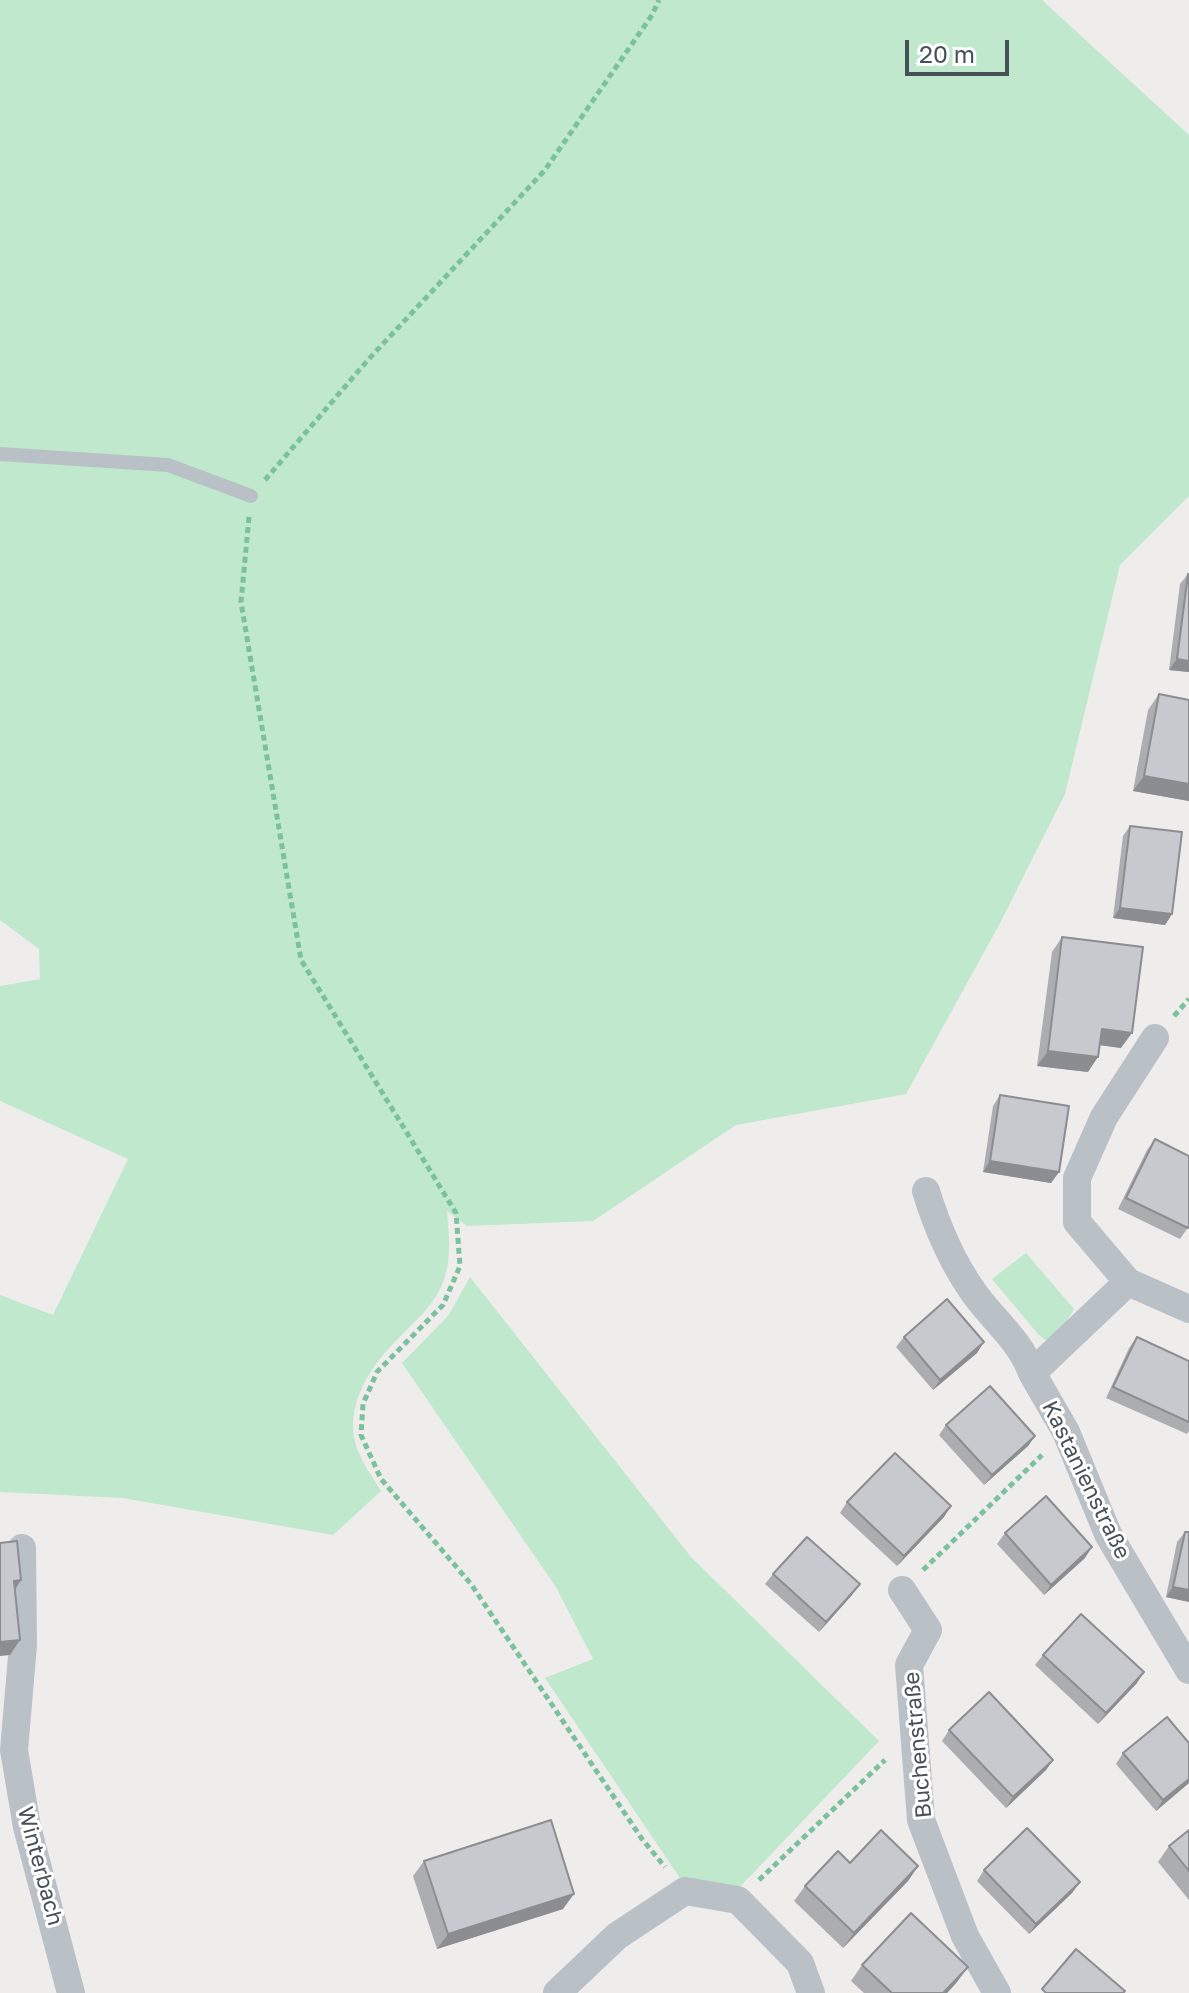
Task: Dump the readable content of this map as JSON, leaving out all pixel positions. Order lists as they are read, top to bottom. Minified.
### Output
{"streets":{"street":["Kastanienstraße","Buchenstraße","Winterbach"]},"scale_bar":"20 m"}
